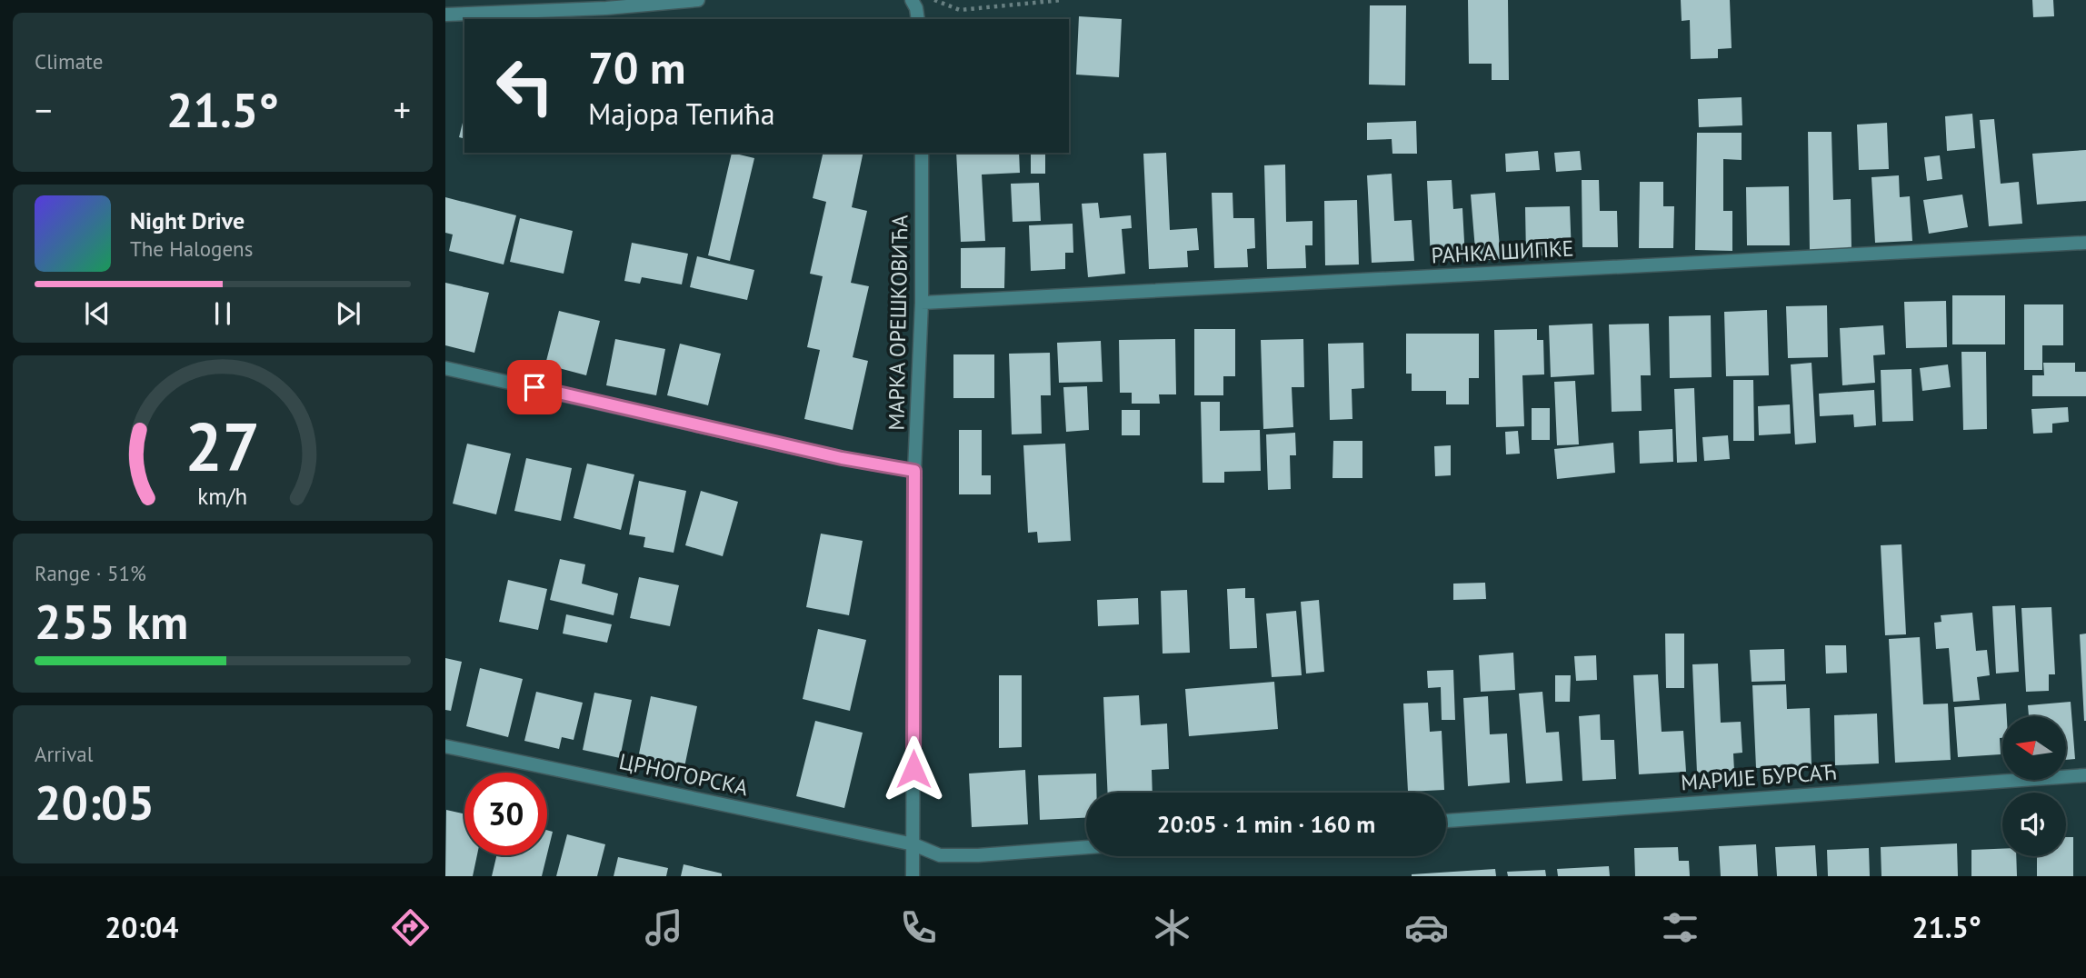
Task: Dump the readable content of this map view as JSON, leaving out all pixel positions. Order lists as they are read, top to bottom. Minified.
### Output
{"streets":{"street":["РАНКА ШИПКЕ","МАРКА ОРЕШКОВИЋА","ЦРНОГОРСКА","МАРИЈЕ БУРСАЋ"]},"crossings":[["РАНКА ШИПКЕ","МАРКА ОРЕШКОВИЋА"],["МАРКА ОРЕШКОВИЋА","ЦРНОГОРСКА"]],"north":"left","page":{"tile":["Climate",["Range · 51%","255 km"],["Arrival","20:05"]],"turn":["70 m","Мајора Тепића"],"heat":["−","21.5°","+"],"song":["Night Drive","The Halogens"],"limit":"30","trip":"20:05 · 1 min · 160 m","tabs":["20:04","21.5°"],"gauge":["27","km/h"]}}
